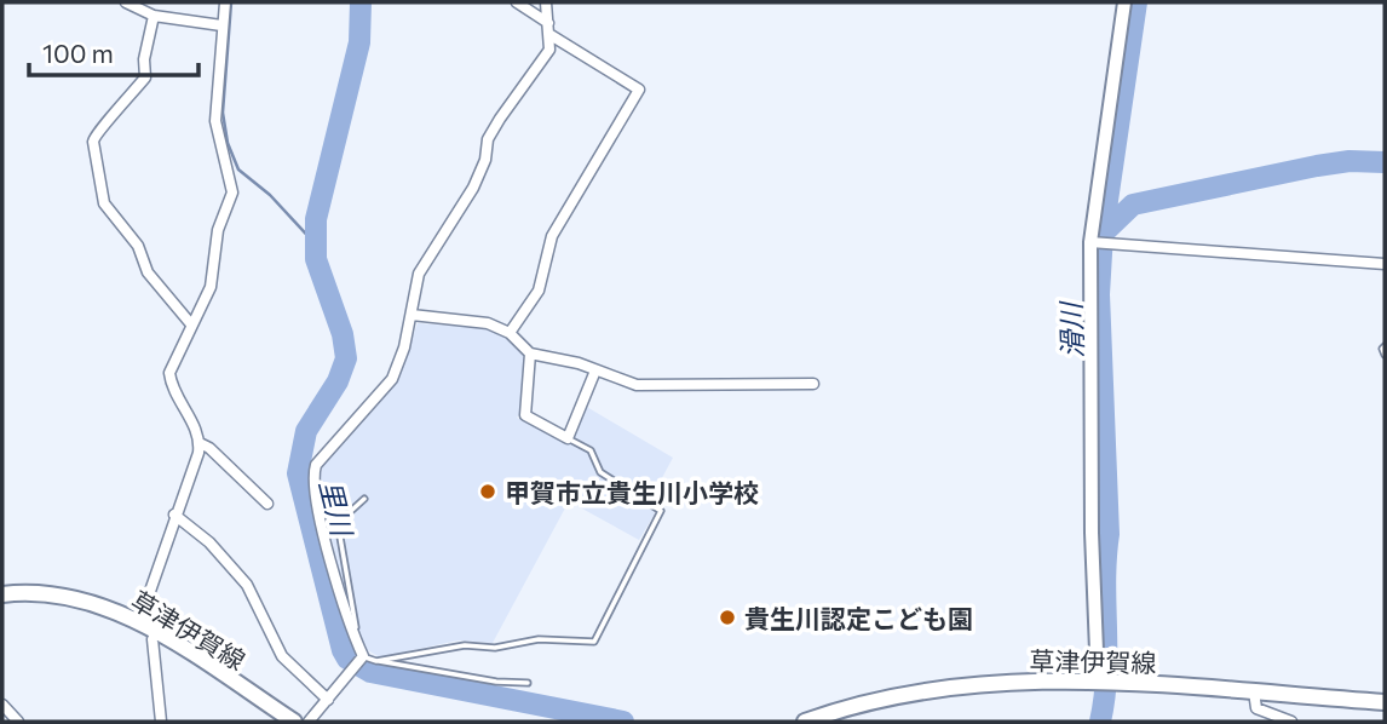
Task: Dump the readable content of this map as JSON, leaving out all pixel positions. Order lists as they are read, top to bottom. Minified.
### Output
{"streets":{"main road":["草津伊賀線"]},"water":["滑川","里川"],"places":["甲賀市立貴生川小学校","貴生川認定こども園"],"scale_bar":"100 m"}
